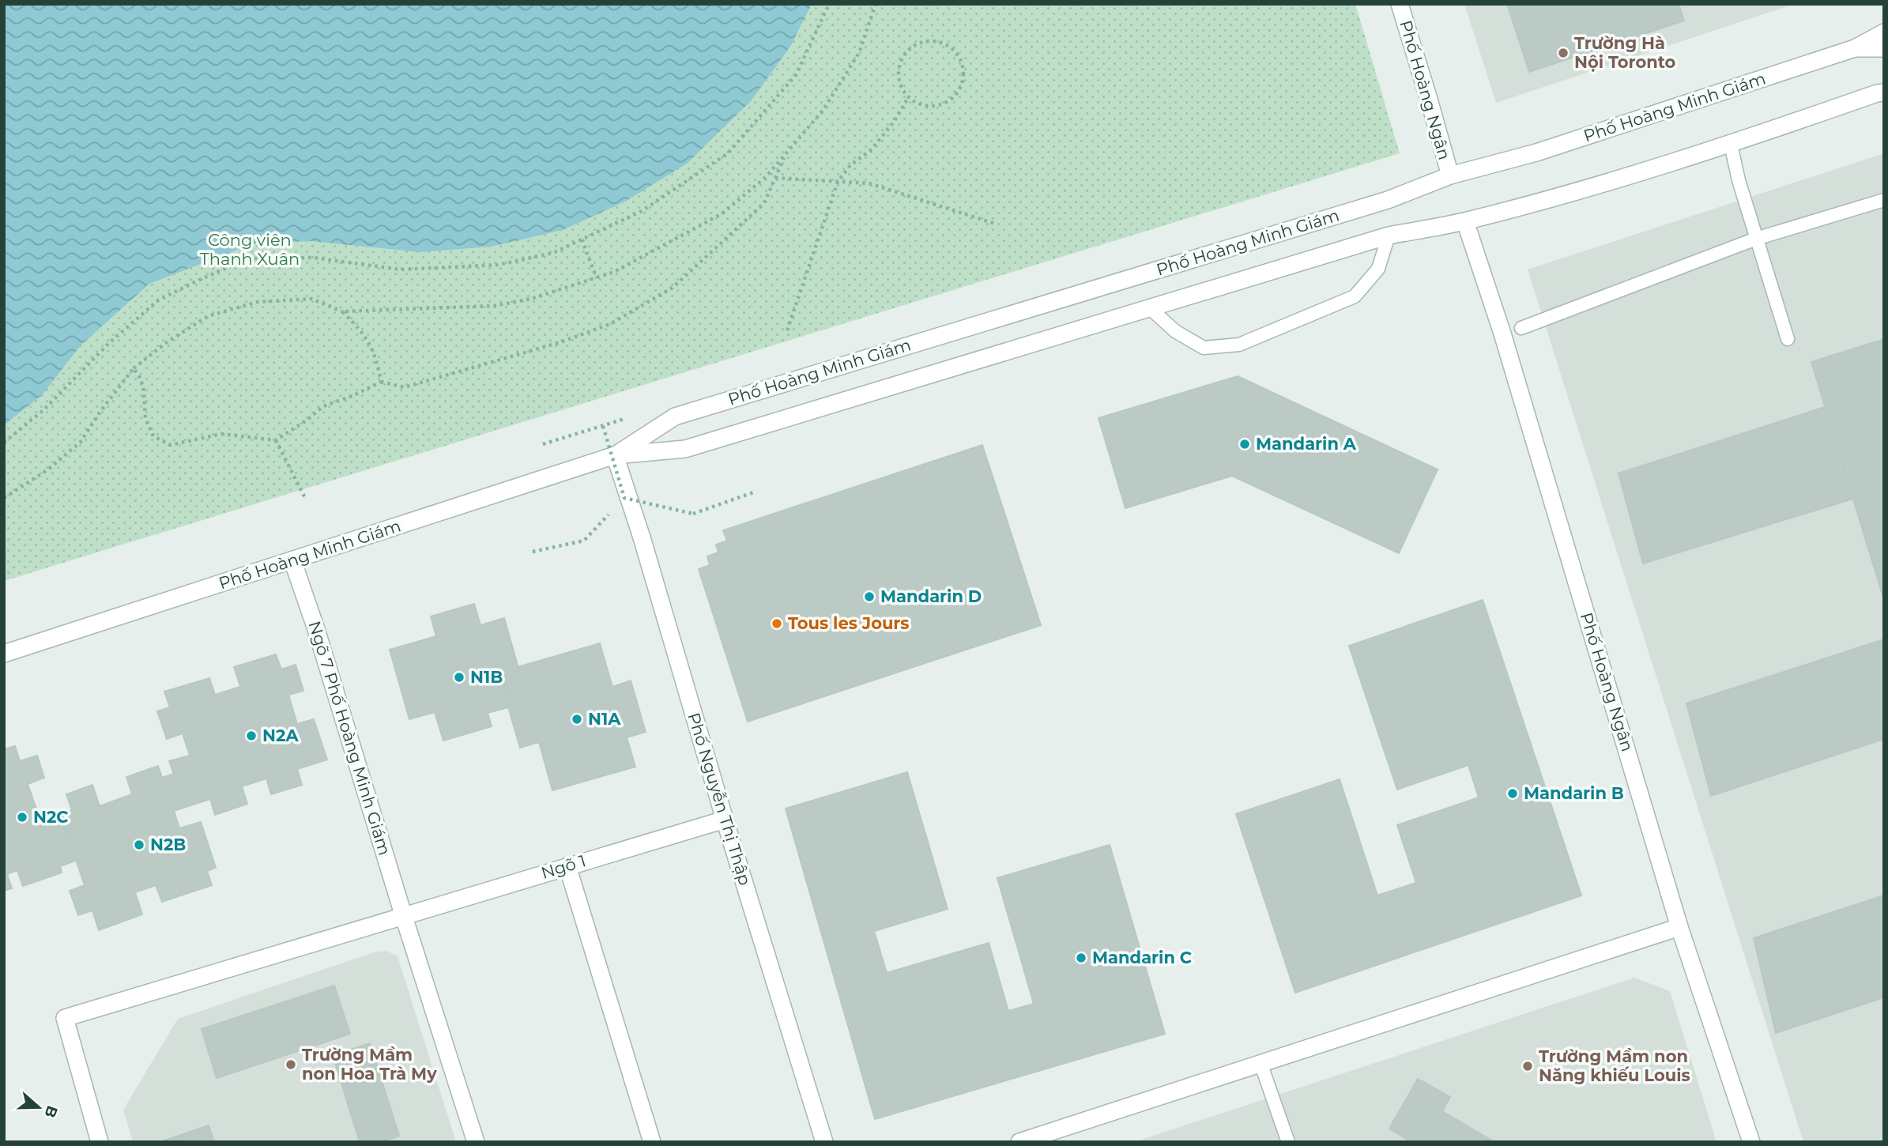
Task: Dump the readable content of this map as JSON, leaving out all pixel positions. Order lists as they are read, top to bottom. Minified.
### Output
{"streets":{"street":["Phố Hoàng Ngân","Phố Hoàng Minh Giám","Ngõ 7 Phố Hoàng Minh Giám","Phố Nguyễn Thị Thập","Ngõ 1"]},"crossings":[["Phố Hoàng Ngân","Phố Hoàng Minh Giám"],["Phố Hoàng Minh Giám","Ngõ 7 Phố Hoàng Minh Giám"],["Phố Hoàng Minh Giám","Phố Nguyễn Thị Thập"],["Ngõ 7 Phố Hoàng Minh Giám","Ngõ 1"],["Phố Nguyễn Thị Thập","Ngõ 1"]],"parks":["Công viên Thanh Xuân"],"places":["Trường Hà Nội Toronto","Mandarin A","Mandarin D","Tous les Jours","N1B","N1A","N2A","Mandarin B","N2C","N2B","Mandarin C","Trường Mầm non Hoa Trà My","Trường Mầm non Năng khiếu Louis"],"north":"right"}
